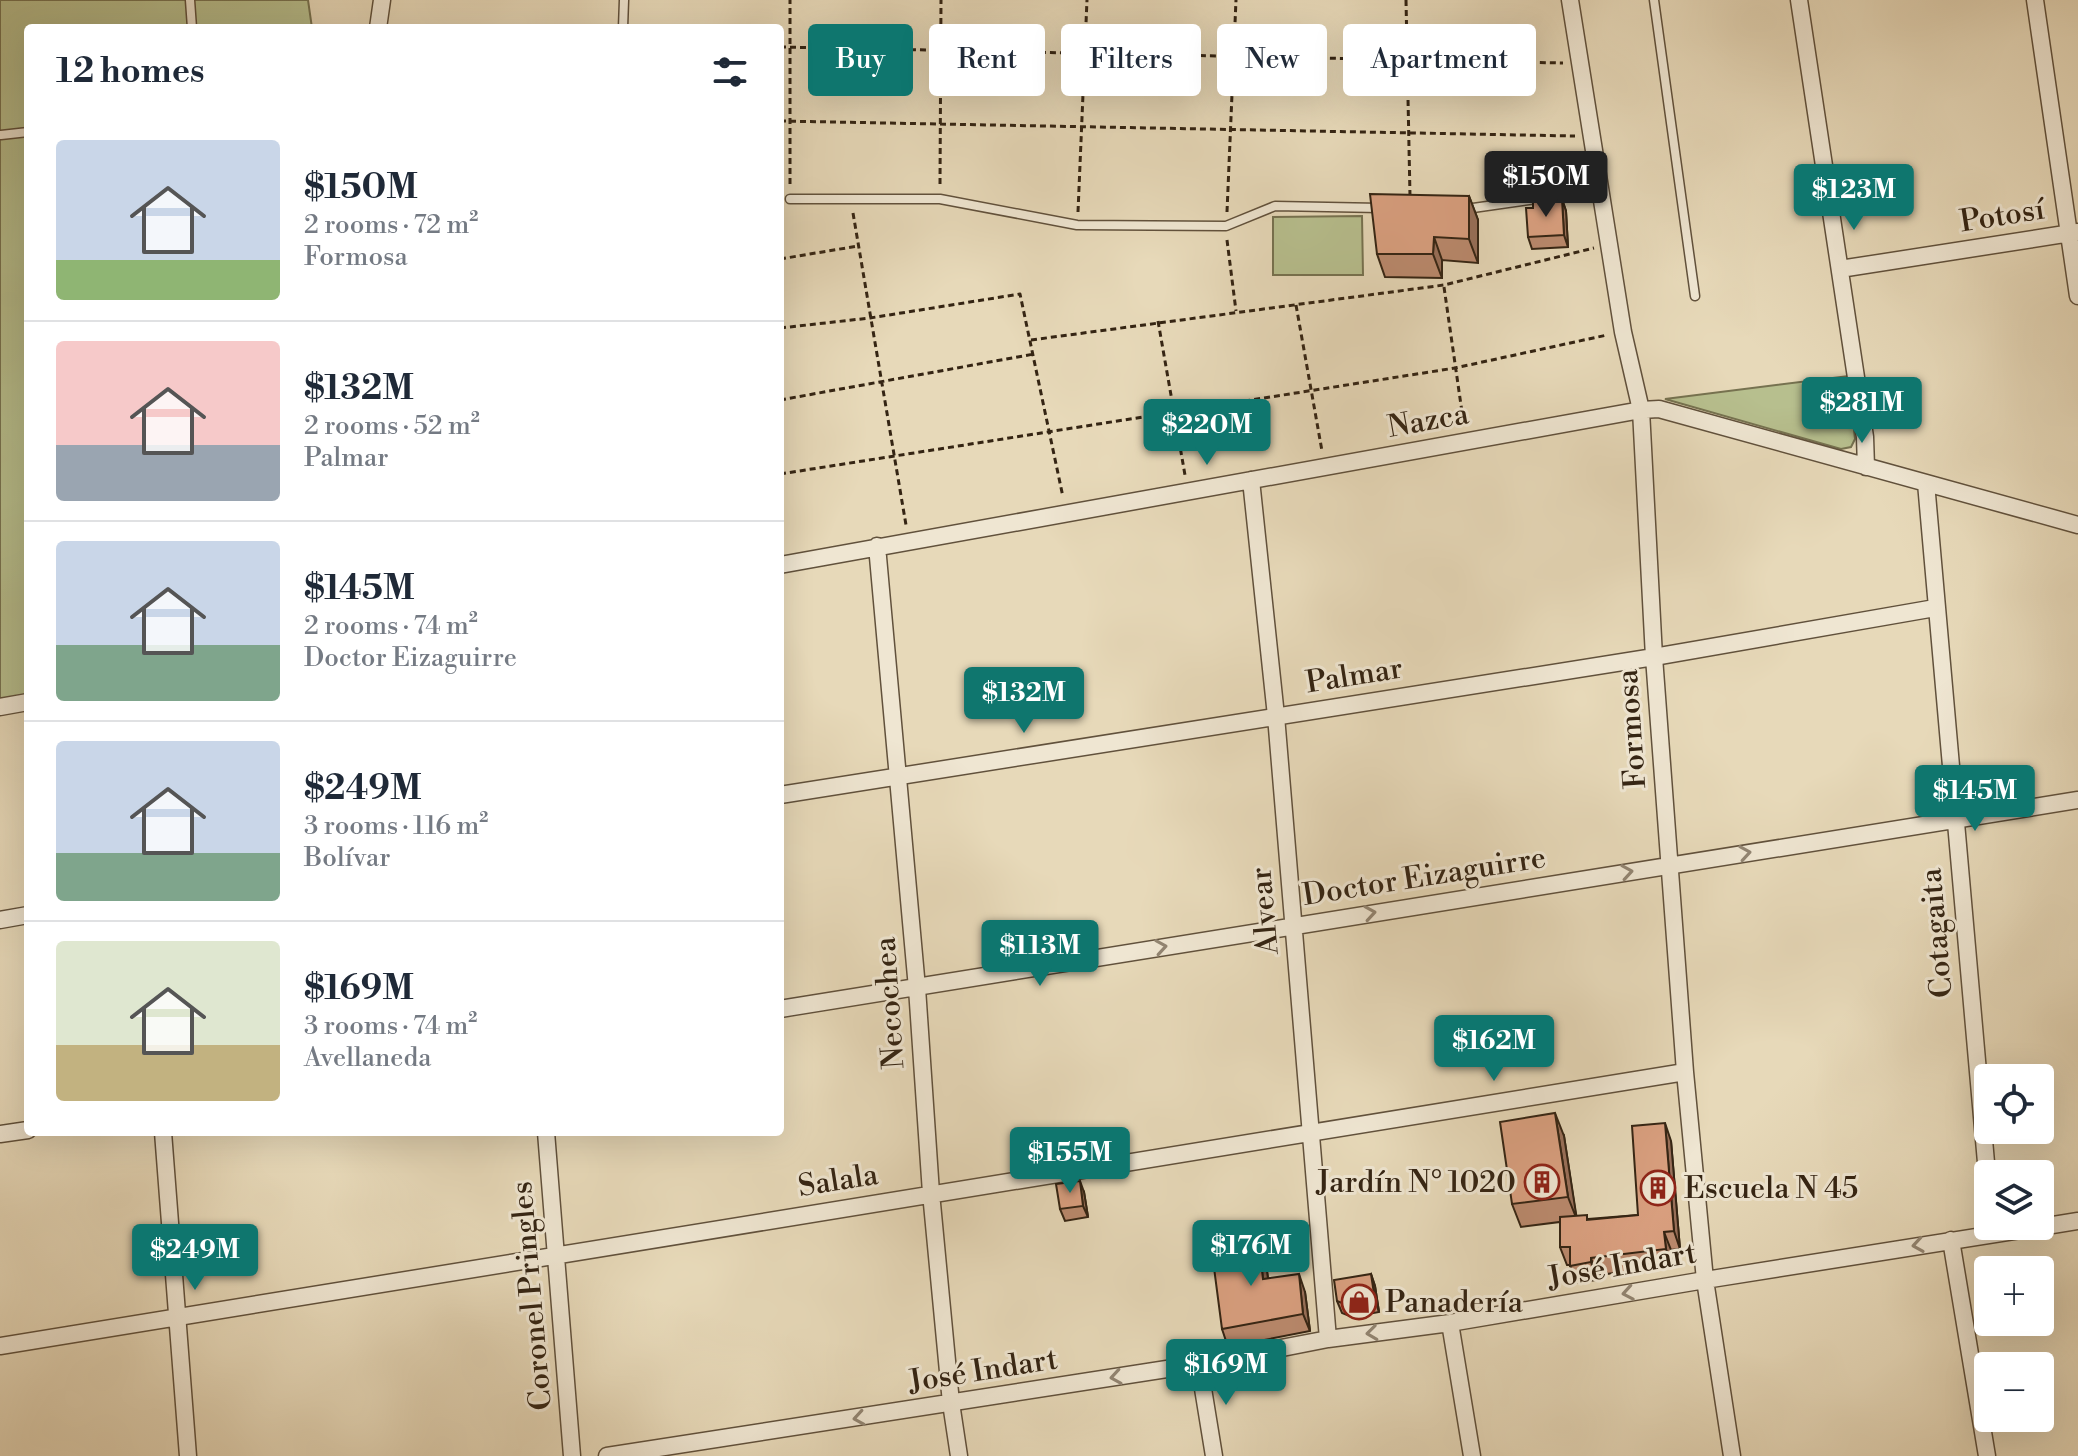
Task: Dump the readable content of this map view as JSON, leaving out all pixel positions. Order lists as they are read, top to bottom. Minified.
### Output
{"streets":{"street":["Potosí","Nazca","Palmar","Formosa","Doctor Eizaguirre","Alvear","Cotagaita","Necochea","Salala","José Indart","Coronel Pringles"]},"crossings":[["Nazca","Formosa"],["Nazca","Alvear"],["Nazca","Cotagaita"],["Nazca","Necochea"],["Palmar","Formosa"],["Palmar","Alvear"],["Palmar","Cotagaita"],["Palmar","Necochea"],["Formosa","Doctor Eizaguirre"],["Formosa","Salala"],["Formosa","José Indart"],["Doctor Eizaguirre","Alvear"],["Doctor Eizaguirre","Cotagaita"],["Doctor Eizaguirre","Necochea"],["Alvear","Salala"],["Alvear","José Indart"],["Necochea","Salala"],["Necochea","José Indart"],["Salala","Coronel Pringles"]],"one_way":["Doctor Eizaguirre","José Indart"],"places":{"building":["Jardín N° 1020","Escuela N 45"],"shop":["Panadería"]},"page":{"chip":["Buy","Rent","Filters","New","Apartment"],"heading":"12 homes","list":[{"name":"$150M","note":"2 rooms · 72 m² · Formosa"},{"name":"$132M","note":"2 rooms · 52 m² · Palmar"},{"name":"$145M","note":"2 rooms · 74 m² · Doctor Eizaguirre"},{"name":"$249M","note":"3 rooms · 116 m² · Bolívar"},{"name":"$169M","note":"3 rooms · 74 m² · Avellaneda"}],"price":["$150M","$123M","$281M","$220M","$132M","$145M","$113M","$162M","$155M","$176M","$249M","$169M"],"map_buttons":["+","−"]}}
